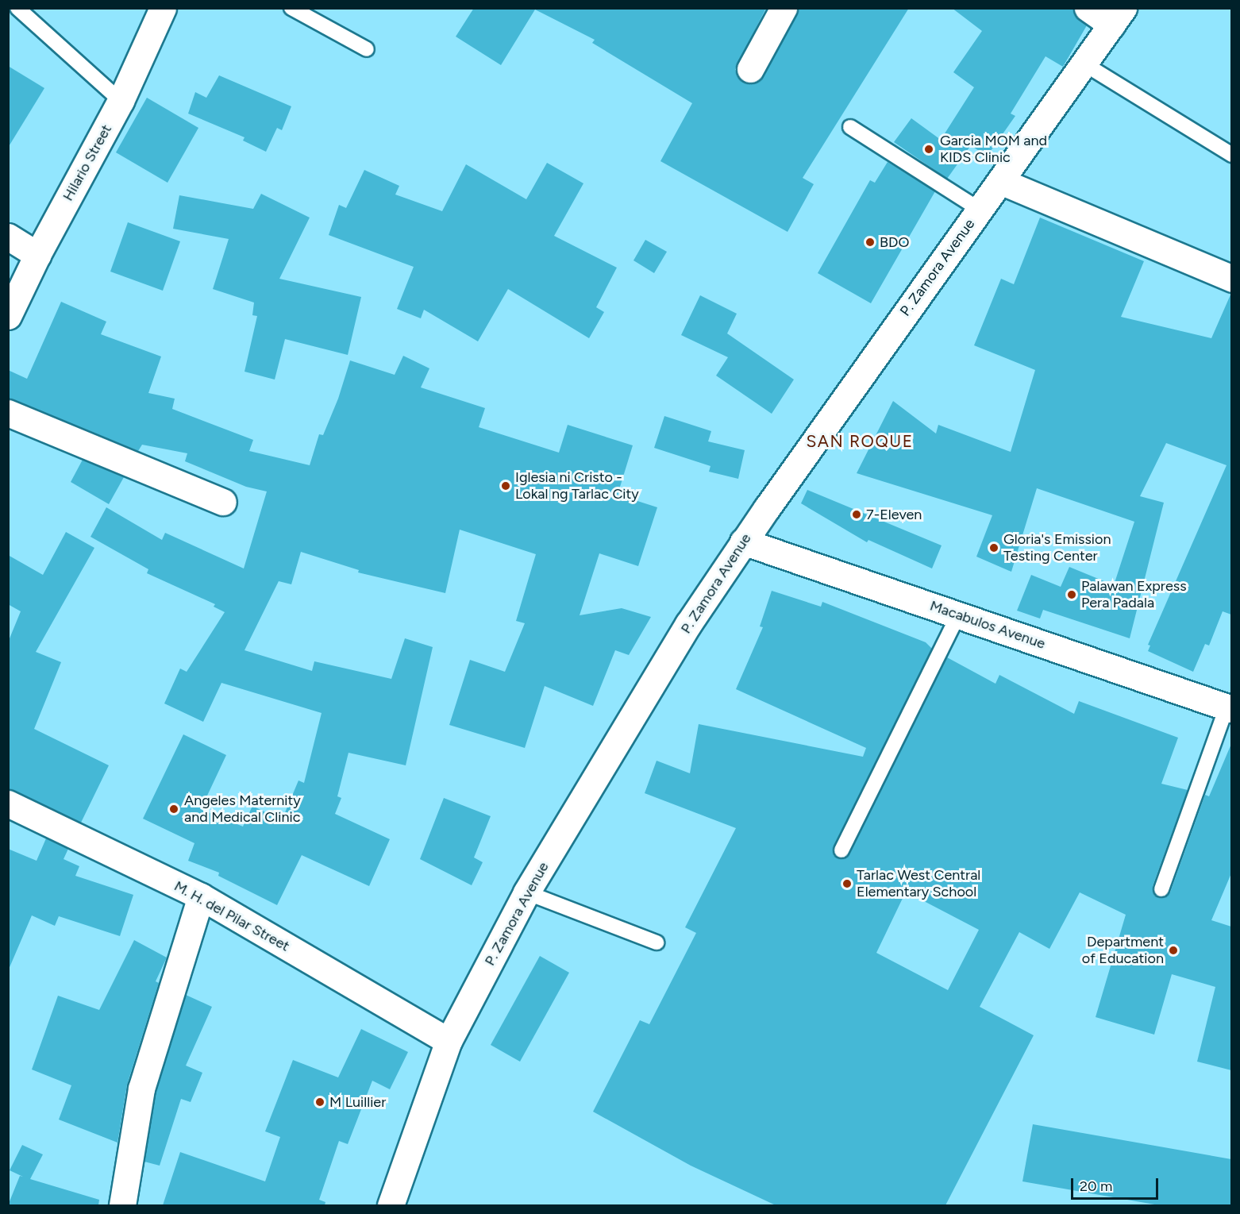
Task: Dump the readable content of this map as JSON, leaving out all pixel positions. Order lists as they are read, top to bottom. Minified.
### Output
{"streets":{"main road":["Hilario Street","P. Zamora Avenue","Macabulos Avenue","M. H. del Pilar Street"]},"crossings":[["P. Zamora Avenue","Macabulos Avenue"],["P. Zamora Avenue","M. H. del Pilar Street"]],"districts":["SAN ROQUE"],"places":["Garcia MOM and KIDS Clinic","BDO","Iglesia ni Cristo - Lokal ng Tarlac City","7-Eleven","Gloria's Emission Testing Center","Palawan Express Pera Padala","Angeles Maternity and Medical Clinic","Tarlac West Central Elementary School","Department of Education","M Luillier"],"scale_bar":"20 m"}
